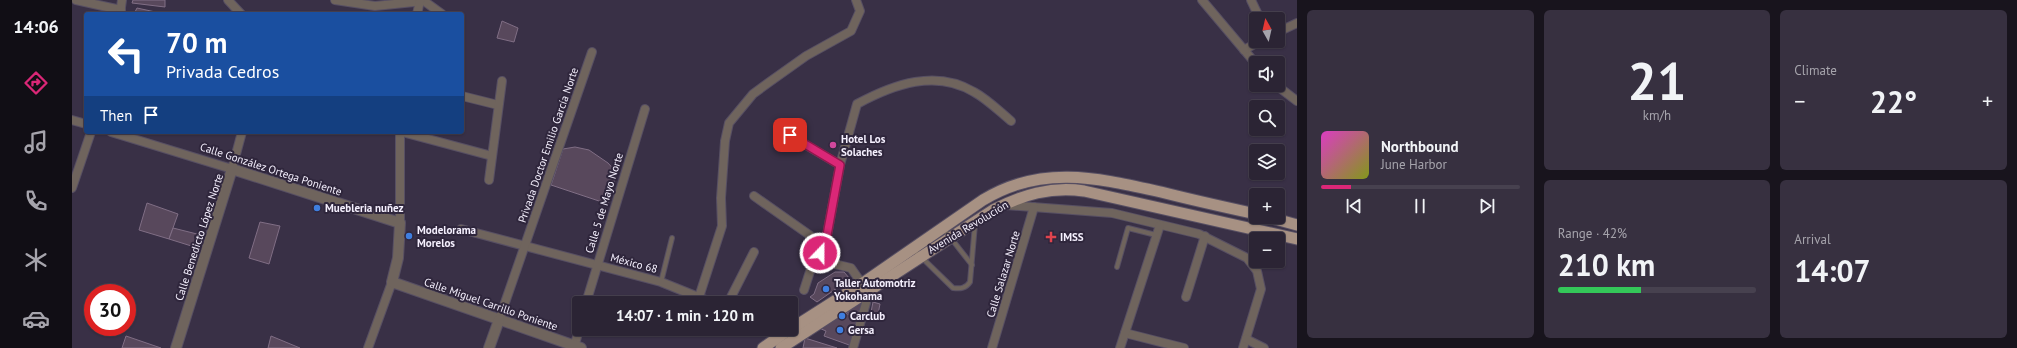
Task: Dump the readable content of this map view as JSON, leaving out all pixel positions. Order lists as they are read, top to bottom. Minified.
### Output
{"streets":{"main road":["Avenida Revolución"],"street":["Privada Doctor Emilio García Norte","Calle González Ortega Poniente","Calle 5 de Mayo Norte","Calle Benedicto López Norte","México 68","Calle Salazar Norte","Calle Miguel Carrillo Poniente"]},"crossings":[["Privada Doctor Emilio García Norte","México 68"],["Privada Doctor Emilio García Norte","Calle Miguel Carrillo Poniente"],["Calle González Ortega Poniente","Calle Benedicto López Norte"],["Calle 5 de Mayo Norte","México 68"]],"places":{"other":["Hotel Los Solaches","Muebleria nuñez","Modelorama Morelos","Taller Automotriz Yokohama","Carclub","Gersa"],"health":["IMSS"]},"north":"top","page":{"tabs":"14:06","tile":[["21","km/h"],"Climate",["Range · 42%","210 km"],["Arrival","14:07"]],"map_buttons":["+","−"],"turn":["70 m","Privada Cedros"],"heat":["−","22°","+"],"then":"Then","song":["Northbound","June Harbor"],"limit":"30","trip":"14:07 · 1 min · 120 m"}}
